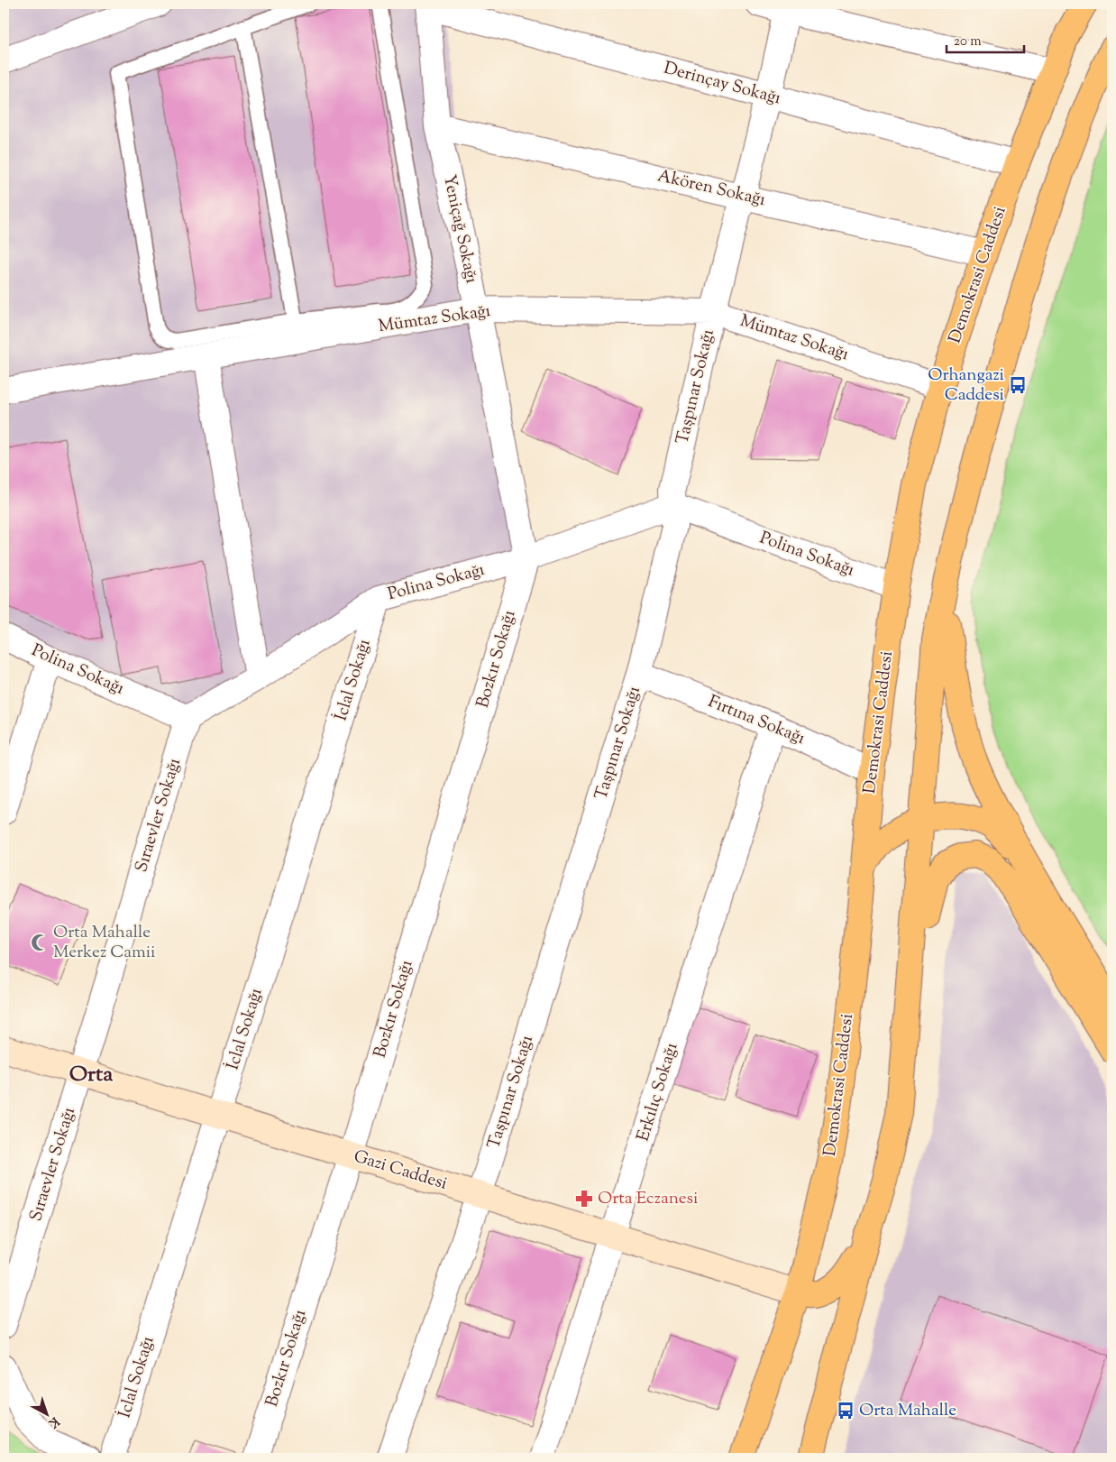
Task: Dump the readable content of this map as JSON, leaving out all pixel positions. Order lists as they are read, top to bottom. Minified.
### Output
{"streets":{"main road":["Demokrasi Caddesi"],"street":["Derinçay Sokağı","Akören Sokağı","Yeniçağ Sokağı","Mümtaz Sokağı","Taşpınar Sokağı","Polina Sokağı","Bozkır Sokağı","İclal Sokağı","Fırtına Sokağı","Sıraevler Sokağı","Erkılıç Sokağı","Gazi Caddesi"]},"crossings":[["Derinçay Sokağı","Yeniçağ Sokağı"],["Derinçay Sokağı","Demokrasi Caddesi"],["Derinçay Sokağı","Taşpınar Sokağı"],["Akören Sokağı","Yeniçağ Sokağı"],["Akören Sokağı","Demokrasi Caddesi"],["Akören Sokağı","Taşpınar Sokağı"],["Yeniçağ Sokağı","Mümtaz Sokağı"],["Yeniçağ Sokağı","Polina Sokağı"],["Yeniçağ Sokağı","Bozkır Sokağı"],["Demokrasi Caddesi","Mümtaz Sokağı"],["Demokrasi Caddesi","Polina Sokağı"],["Demokrasi Caddesi","Fırtına Sokağı"],["Demokrasi Caddesi","Gazi Caddesi"],["Mümtaz Sokağı","Taşpınar Sokağı"],["Taşpınar Sokağı","Polina Sokağı"],["Taşpınar Sokağı","Fırtına Sokağı"],["Taşpınar Sokağı","Gazi Caddesi"],["Polina Sokağı","Bozkır Sokağı"],["Polina Sokağı","İclal Sokağı"],["Polina Sokağı","Sıraevler Sokağı"],["Bozkır Sokağı","Gazi Caddesi"],["İclal Sokağı","Gazi Caddesi"],["Fırtına Sokağı","Erkılıç Sokağı"],["Sıraevler Sokağı","Gazi Caddesi"],["Erkılıç Sokağı","Gazi Caddesi"]],"districts":["Orta"],"places":{"bus stop":["Orhangazi Caddesi","Orta Mahalle"],"mosque":["Orta Mahalle Merkez Camii"],"pharmacy":["Orta Eczanesi"]},"scale_bar":"20 m","north":"bottom right"}
